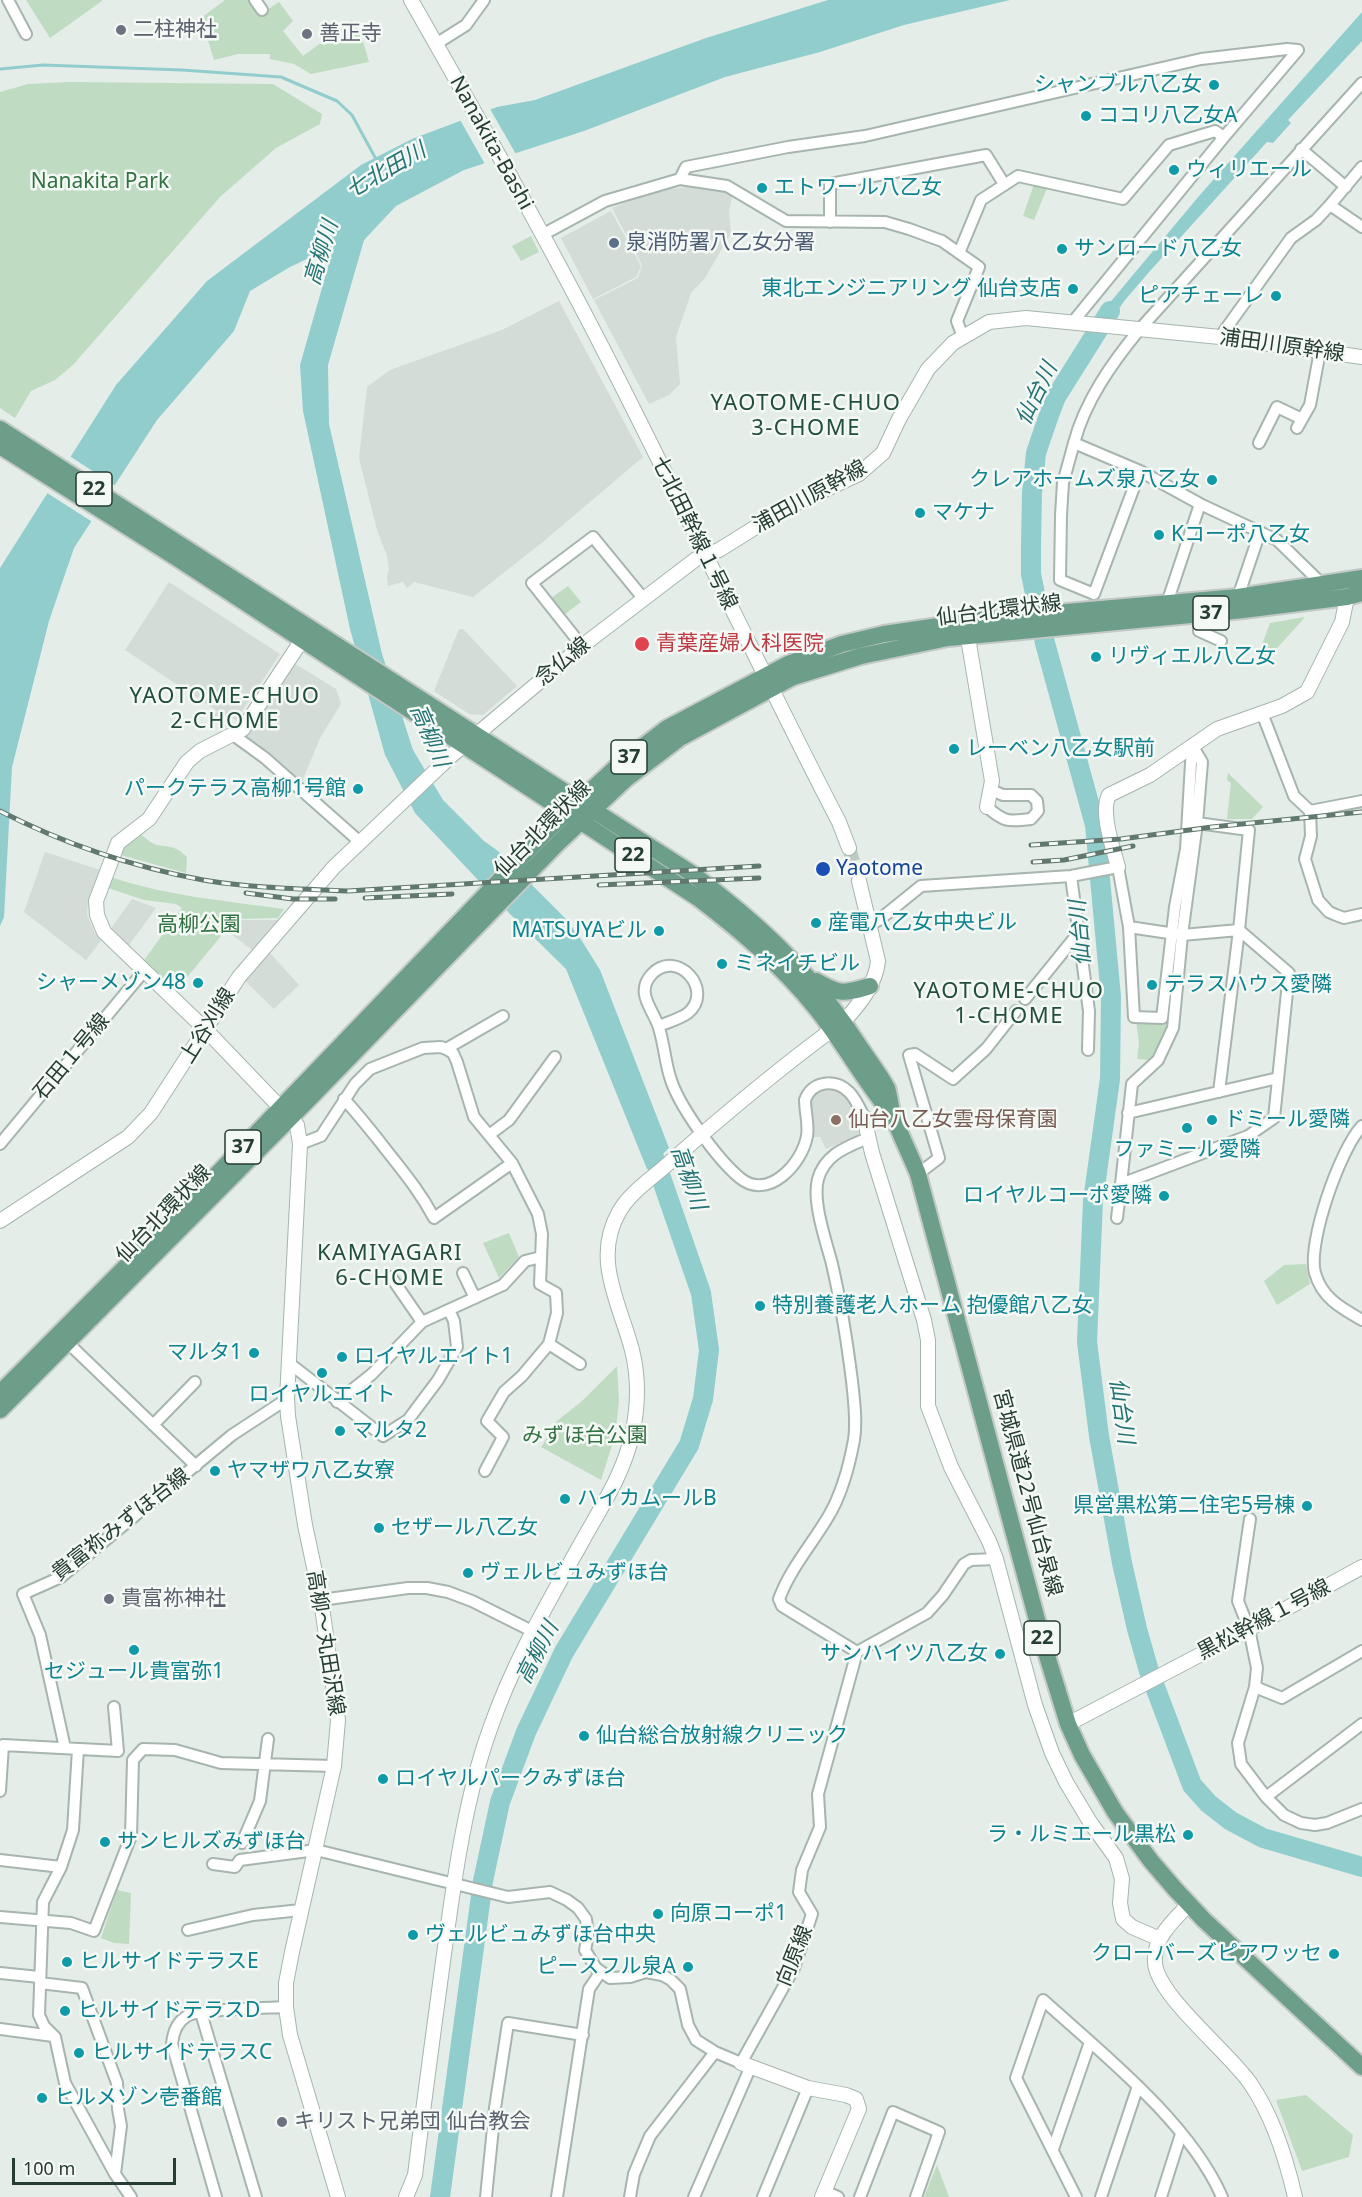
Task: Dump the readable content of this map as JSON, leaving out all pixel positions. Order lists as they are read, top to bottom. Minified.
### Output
{"streets":{"main road":["22","仙台北環状線","37","宮城県道22号仙台泉線"],"street":["Nanakita-Bashi","浦田川原幹線","七北田幹線１号線","念仏線","上谷刈線","石田１号線","貴富祢みずほ台線","黒松幹線１号線","高柳～丸田沢線","向原線"]},"crossings":[["Nanakita-Bashi","七北田幹線１号線"],["浦田川原幹線","七北田幹線１号線"],["浦田川原幹線","念仏線"],["22","仙台北環状線"],["22","念仏線"],["22","宮城県道22号仙台泉線"],["七北田幹線１号線","仙台北環状線"],["七北田幹線１号線","念仏線"],["仙台北環状線","高柳～丸田沢線"],["念仏線","上谷刈線"],["宮城県道22号仙台泉線","黒松幹線１号線"],["貴富祢みずほ台線","高柳～丸田沢線"]],"districts":["YAOTOME-CHUO 3-CHOME","YAOTOME-CHUO 2-CHOME","YAOTOME-CHUO 1-CHOME","KAMIYAGARI 6-CHOME"],"water":["七北田川","高柳川","仙台川"],"parks":["Nanakita Park","高柳公園","みずほ台公園"],"places":["二柱神社","善正寺","シャンブル八乙女","ココリ八乙女A","ウィリエール","エトワール八乙女","泉消防署八乙女分署","サンロード八乙女","東北エンジニアリング 仙台支店","ピアチェーレ","クレアホームズ泉八乙女","マケナ","Kコーポ八乙女","青葉産婦人科医院","リヴィエル八乙女","レーベン八乙女駅前","パークテラス高柳1号館","Yaotome","産電八乙女中央ビル","MATSUYAビル","ミネイチビル","シャーメゾン48","テラスハウス愛隣","仙台八乙女雲母保育園","ドミール愛隣","ファミール愛隣","ロイヤルコーポ愛隣","特別養護老人ホーム 抱優館八乙女","マルタ1","ロイヤルエイト1","ロイヤルエイト","マルタ2","ヤマザワ八乙女寮","ハイカムールB","県営黒松第二住宅5号棟","セザール八乙女","ヴェルビュみずほ台","貴富祢神社","セジュール貴富弥1","サンハイツ八乙女","仙台総合放射線クリニック","ロイヤルパークみずほ台","ラ・ルミエール黒松","サンヒルズみずほ台","向原コーポ1","ヴェルビュみずほ台中央","クローバーズピアワッセ","ヒルサイドテラスE","ピースフル泉A","ヒルサイドテラスD","ヒルサイドテラスC","ヒルメゾン壱番館","キリスト兄弟団 仙台教会"],"scale_bar":"100 m"}
